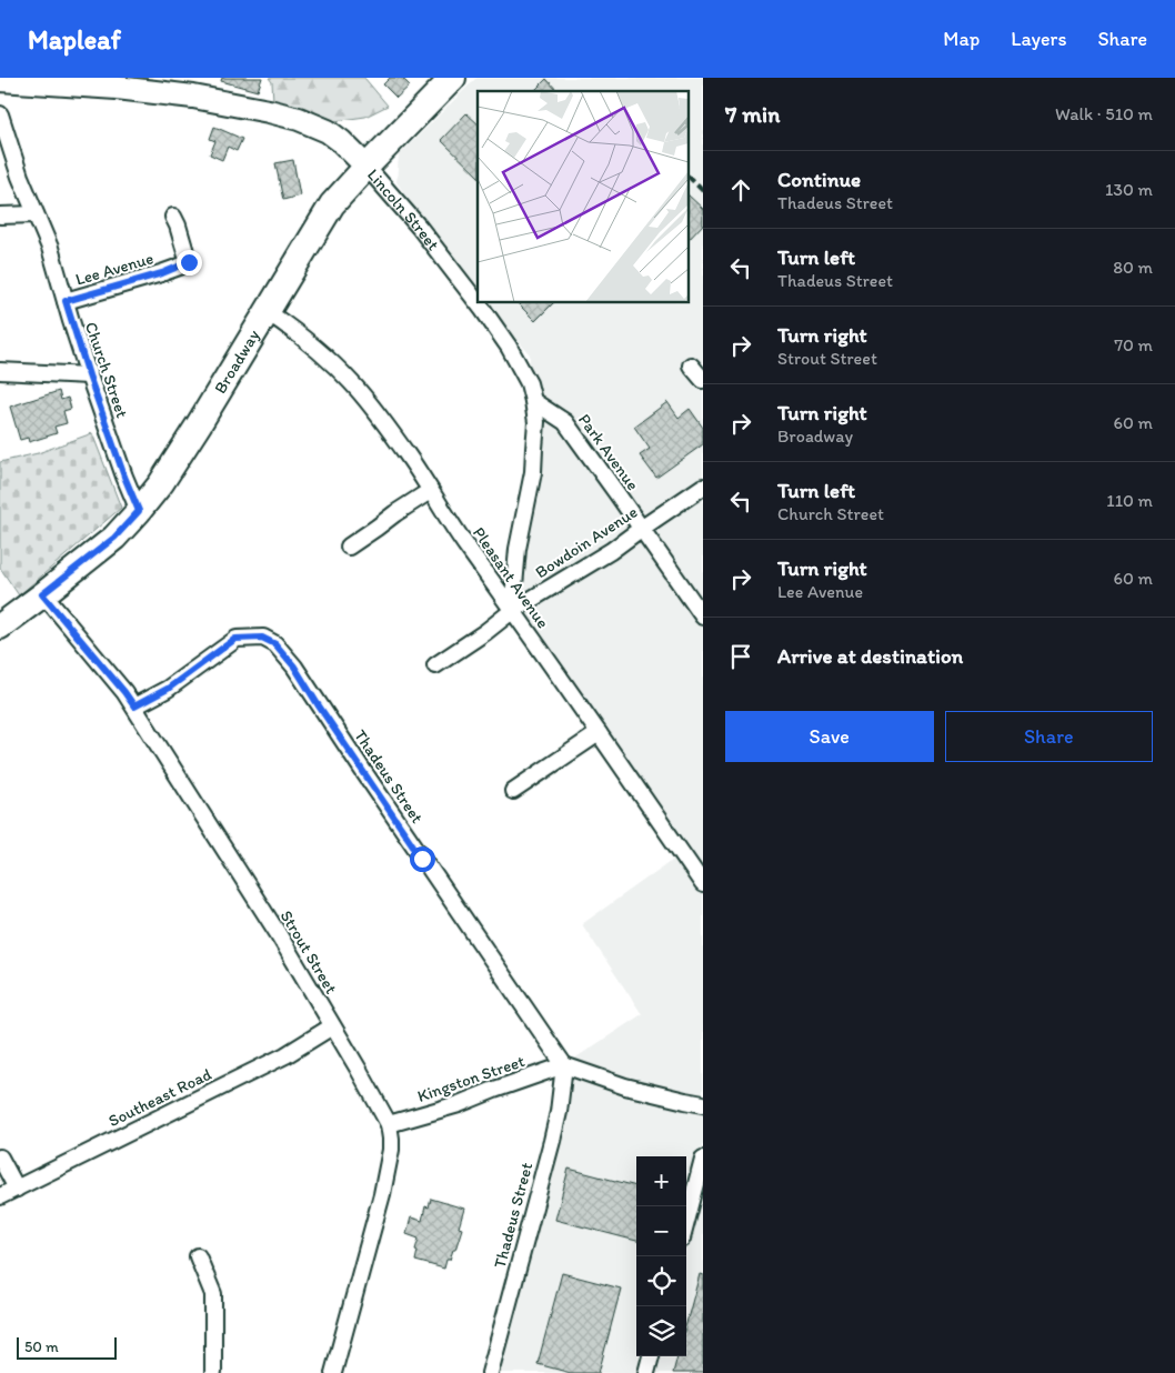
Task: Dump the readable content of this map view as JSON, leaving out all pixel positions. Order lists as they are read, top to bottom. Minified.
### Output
{"streets":{"main road":["Lincoln Street","Broadway"],"street":["Lee Avenue","Church Street","Park Avenue","Bowdoin Avenue","Pleasant Avenue","Thadeus Street","Strout Street","Kingston Street","Southeast Road"]},"crossings":[["Lincoln Street","Broadway"],["Lincoln Street","Park Avenue"],["Lincoln Street","Bowdoin Avenue"],["Lincoln Street","Pleasant Avenue"],["Lee Avenue","Church Street"],["Broadway","Church Street"],["Broadway","Pleasant Avenue"],["Broadway","Strout Street"],["Park Avenue","Bowdoin Avenue"],["Bowdoin Avenue","Pleasant Avenue"],["Thadeus Street","Strout Street"],["Thadeus Street","Kingston Street"],["Strout Street","Kingston Street"],["Strout Street","Southeast Road"]],"scale_bar":"50 m","page":{"header":"Mapleaf","nav":["Map","Layers","Share"],"heading":["7 min","Walk · 510 m"],"list":[["Continue","Thadeus Street","130 m"],["Turn left","Thadeus Street","80 m"],["Turn right","Strout Street","70 m"],["Turn right","Broadway","60 m"],["Turn left","Church Street","110 m"],["Turn right","Lee Avenue","60 m"],"Arrive at destination"],"buttons":["Save","Share"],"map_buttons":["+","−"],"scale":"50 m"}}
